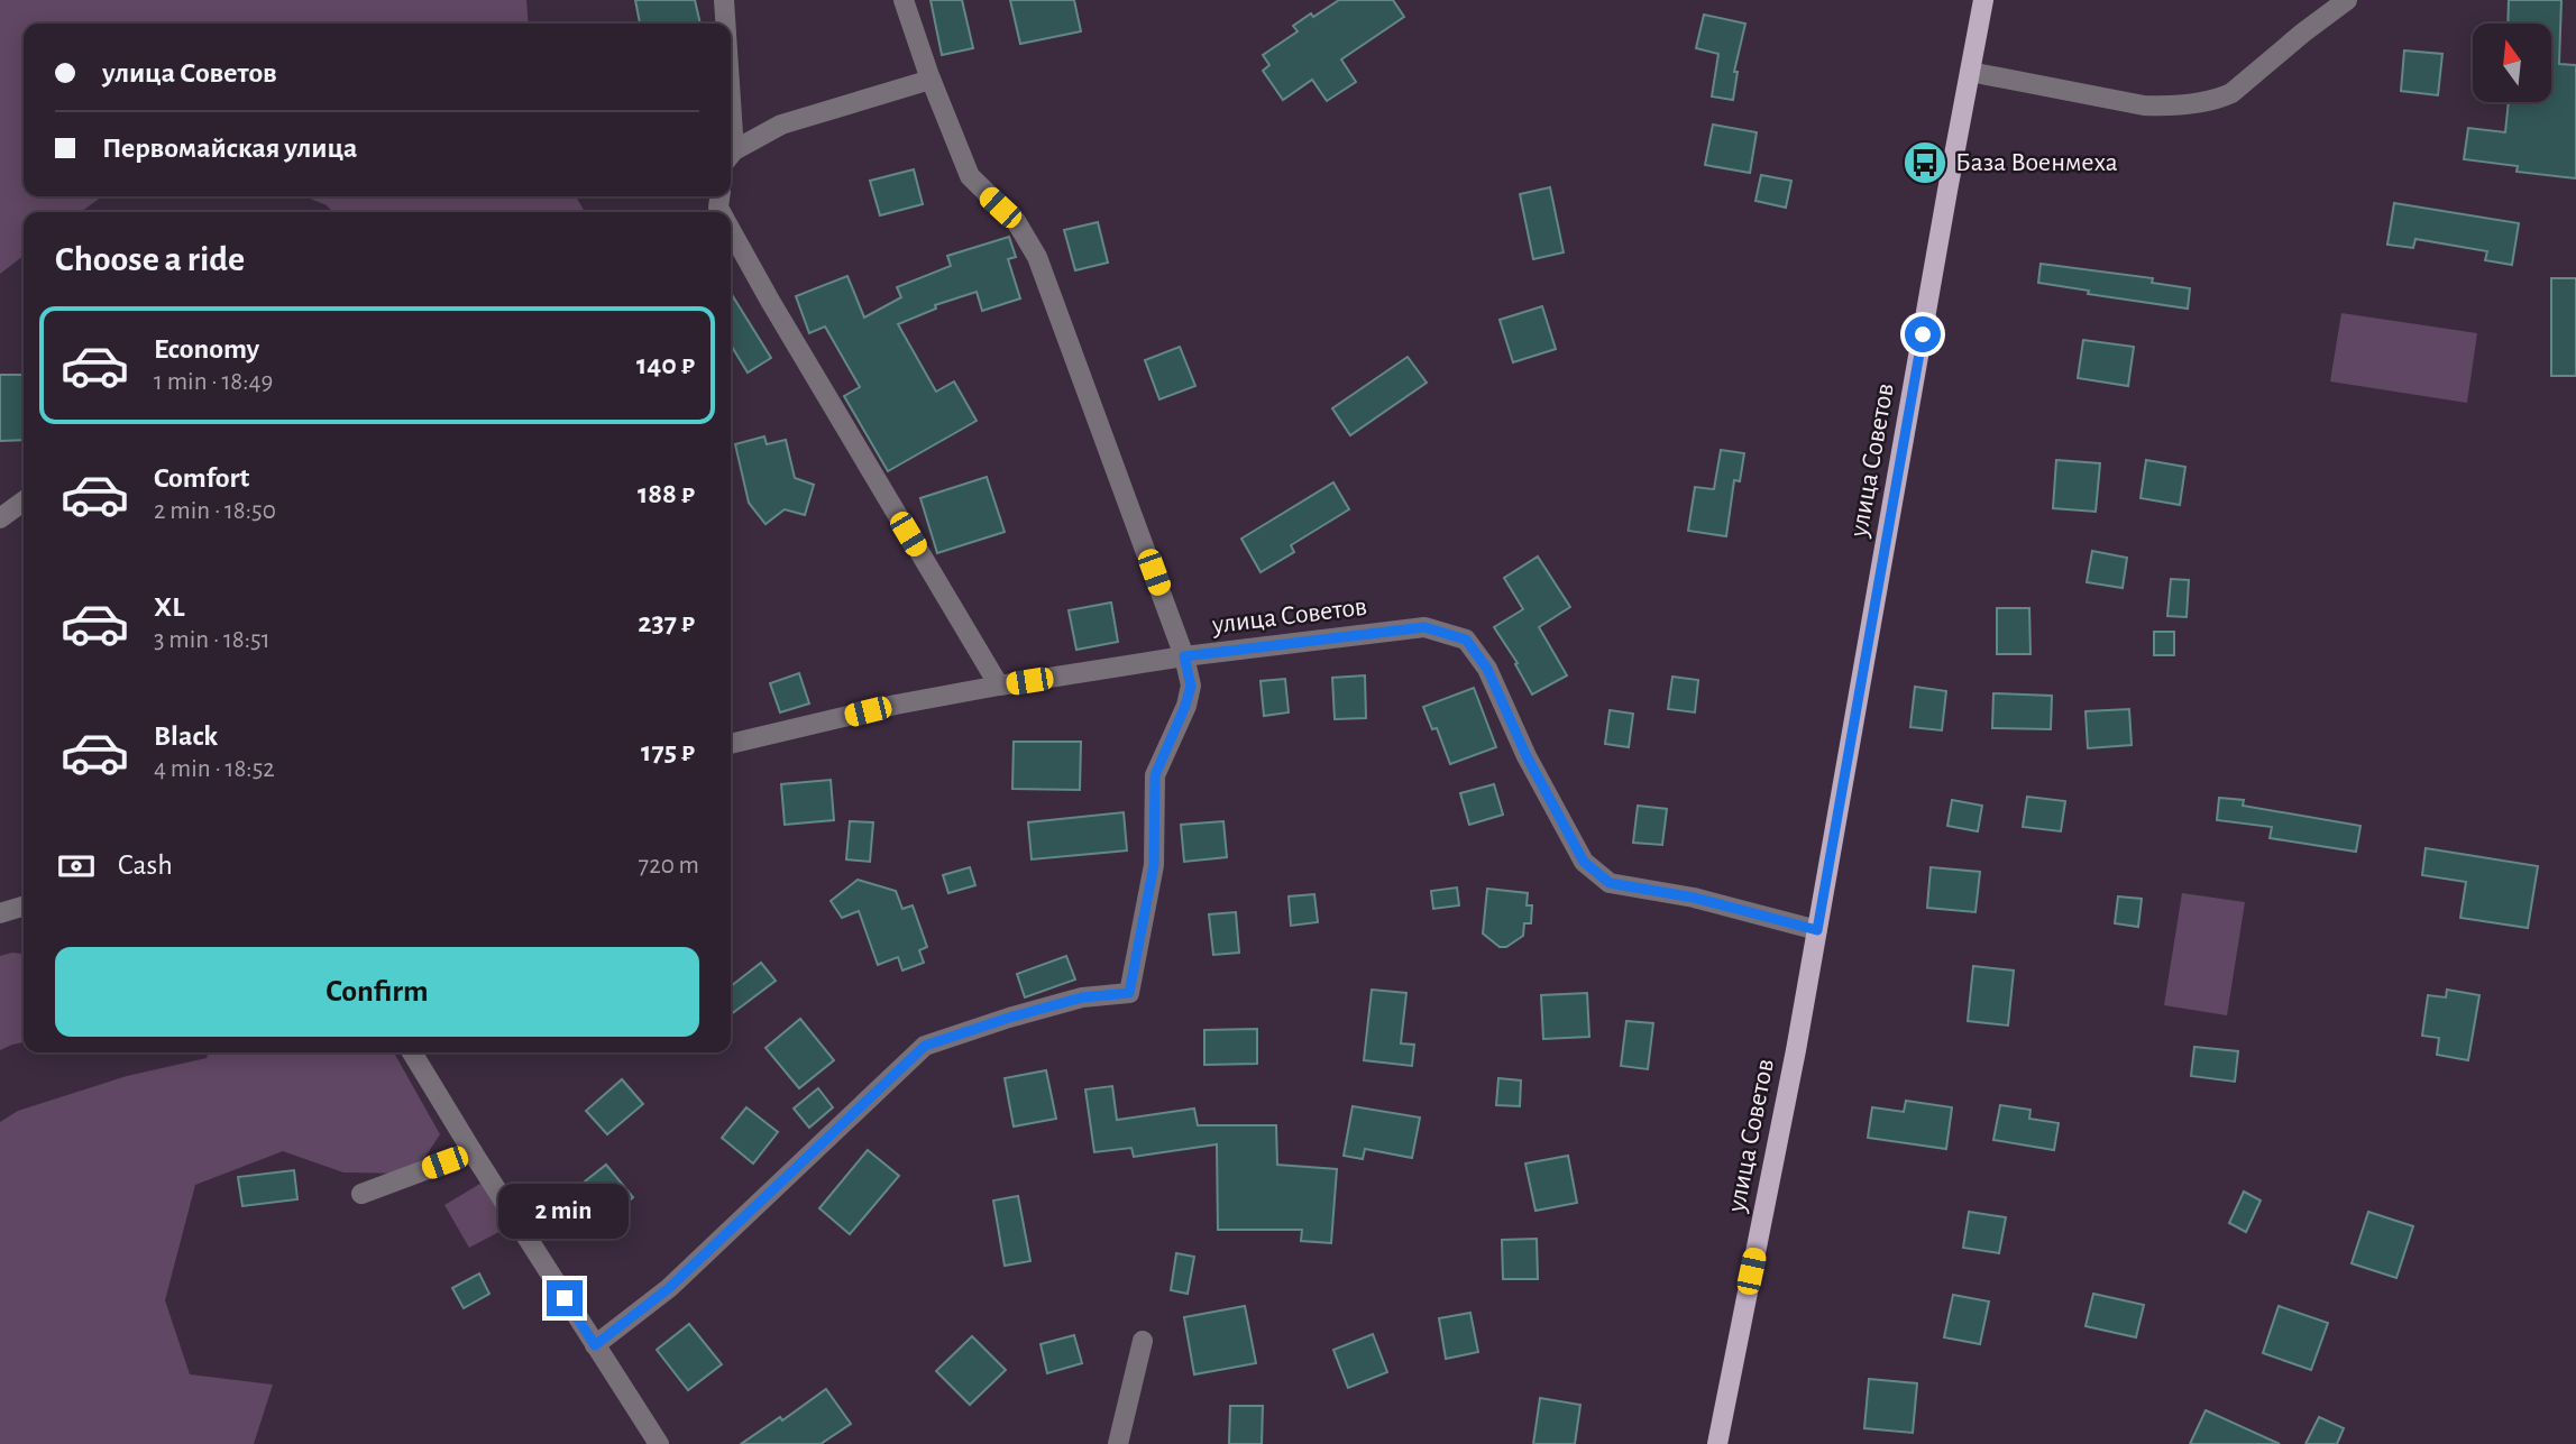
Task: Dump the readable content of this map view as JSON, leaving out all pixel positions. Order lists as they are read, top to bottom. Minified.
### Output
{"streets":{"main road":["улица Советов"]},"places":{"bus stop":["База Военмеха"]},"north":"top","page":{"banner":["улица Советов","Первомайская улица"],"heading":"Choose a ride","list":[{"name":"Economy","note":"1 min · 18:49","value":"140 ₽"},{"name":"Comfort","note":"2 min · 18:50","value":"188 ₽"},{"name":"XL","note":"3 min · 18:51","value":"237 ₽"},{"name":"Black","note":"4 min · 18:52","value":"175 ₽"}],"pay":["Cash","720 m"],"buttons":"Confirm","bubble":"2 min"}}
